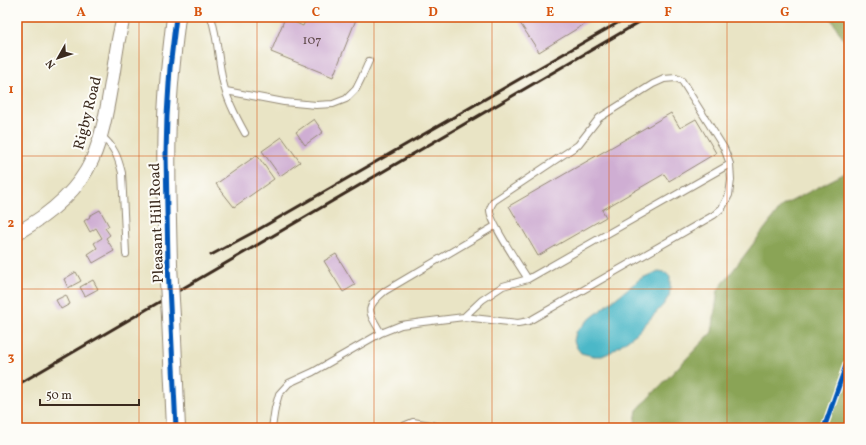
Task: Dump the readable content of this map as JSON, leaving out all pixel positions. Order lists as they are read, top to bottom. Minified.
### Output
{"streets":{"street":["Rigby Road","Pleasant Hill Road"]},"house_numbers":["107"],"scale_bar":"50 m","north":"bottom left","grid":{"columns":["A","B","C","D","E","F","G"],"rows":["1","2","3"]}}
